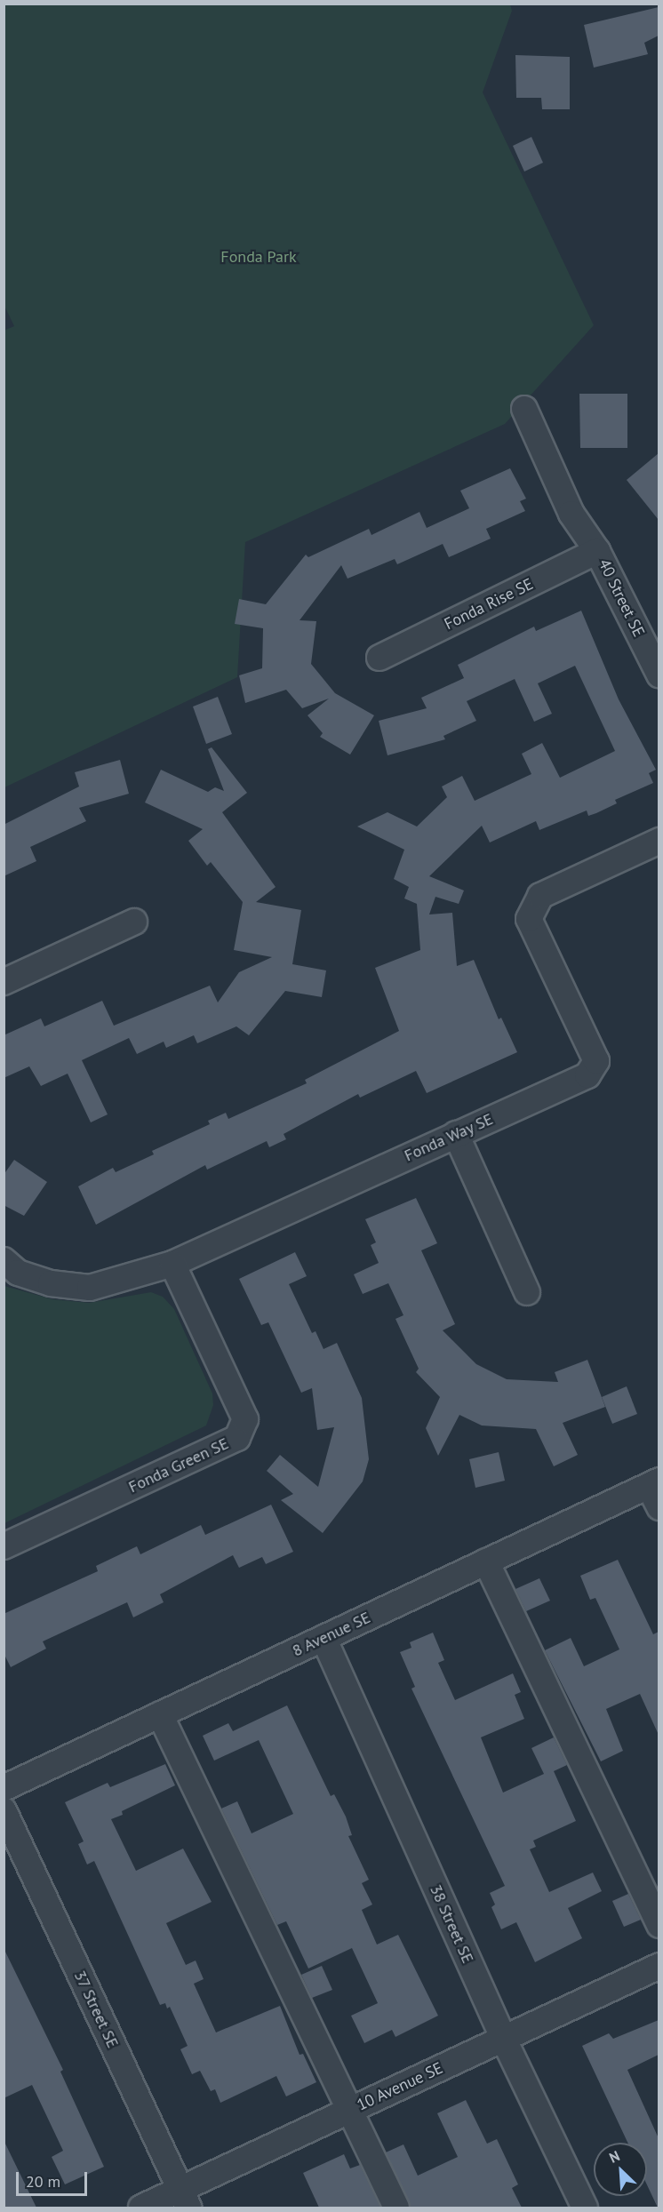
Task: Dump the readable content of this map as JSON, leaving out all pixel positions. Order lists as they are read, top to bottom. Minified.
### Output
{"streets":{"street":["40 Street SE","Fonda Rise SE","Fonda Way SE","Fonda Green SE","8 Avenue SE","38 Street SE","37 Street SE","10 Avenue SE"]},"crossings":[["40 Street SE","Fonda Rise SE"],["Fonda Way SE","Fonda Green SE"],["8 Avenue SE","38 Street SE"],["38 Street SE","10 Avenue SE"],["37 Street SE","10 Avenue SE"]],"parks":["Fonda Park"],"scale_bar":"20 m","north":"top left"}
